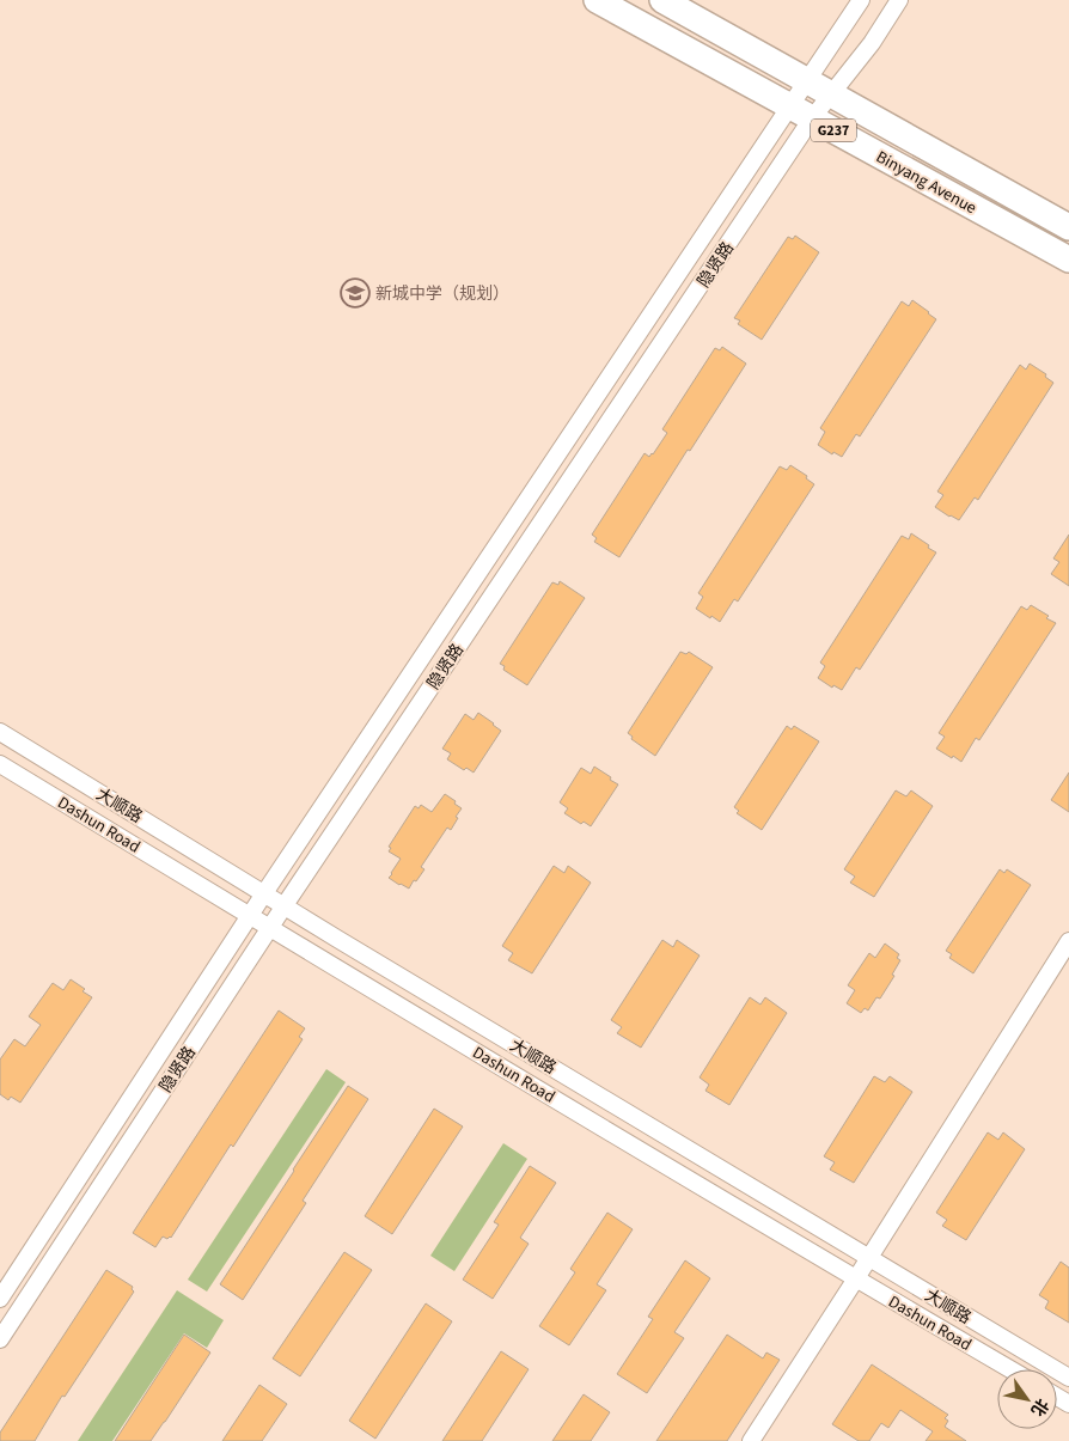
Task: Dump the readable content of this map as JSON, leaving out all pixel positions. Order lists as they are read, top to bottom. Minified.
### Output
{"streets":{"highway":["G237","Binyang Avenue"],"street":["隐贤路","大顺路","Dashun Road"]},"crossings":[["Binyang Avenue","隐贤路"],["隐贤路","大顺路"],["隐贤路","Dashun Road"]],"places":{"school or university":["新城中学（规划）"]},"north":"bottom right"}
